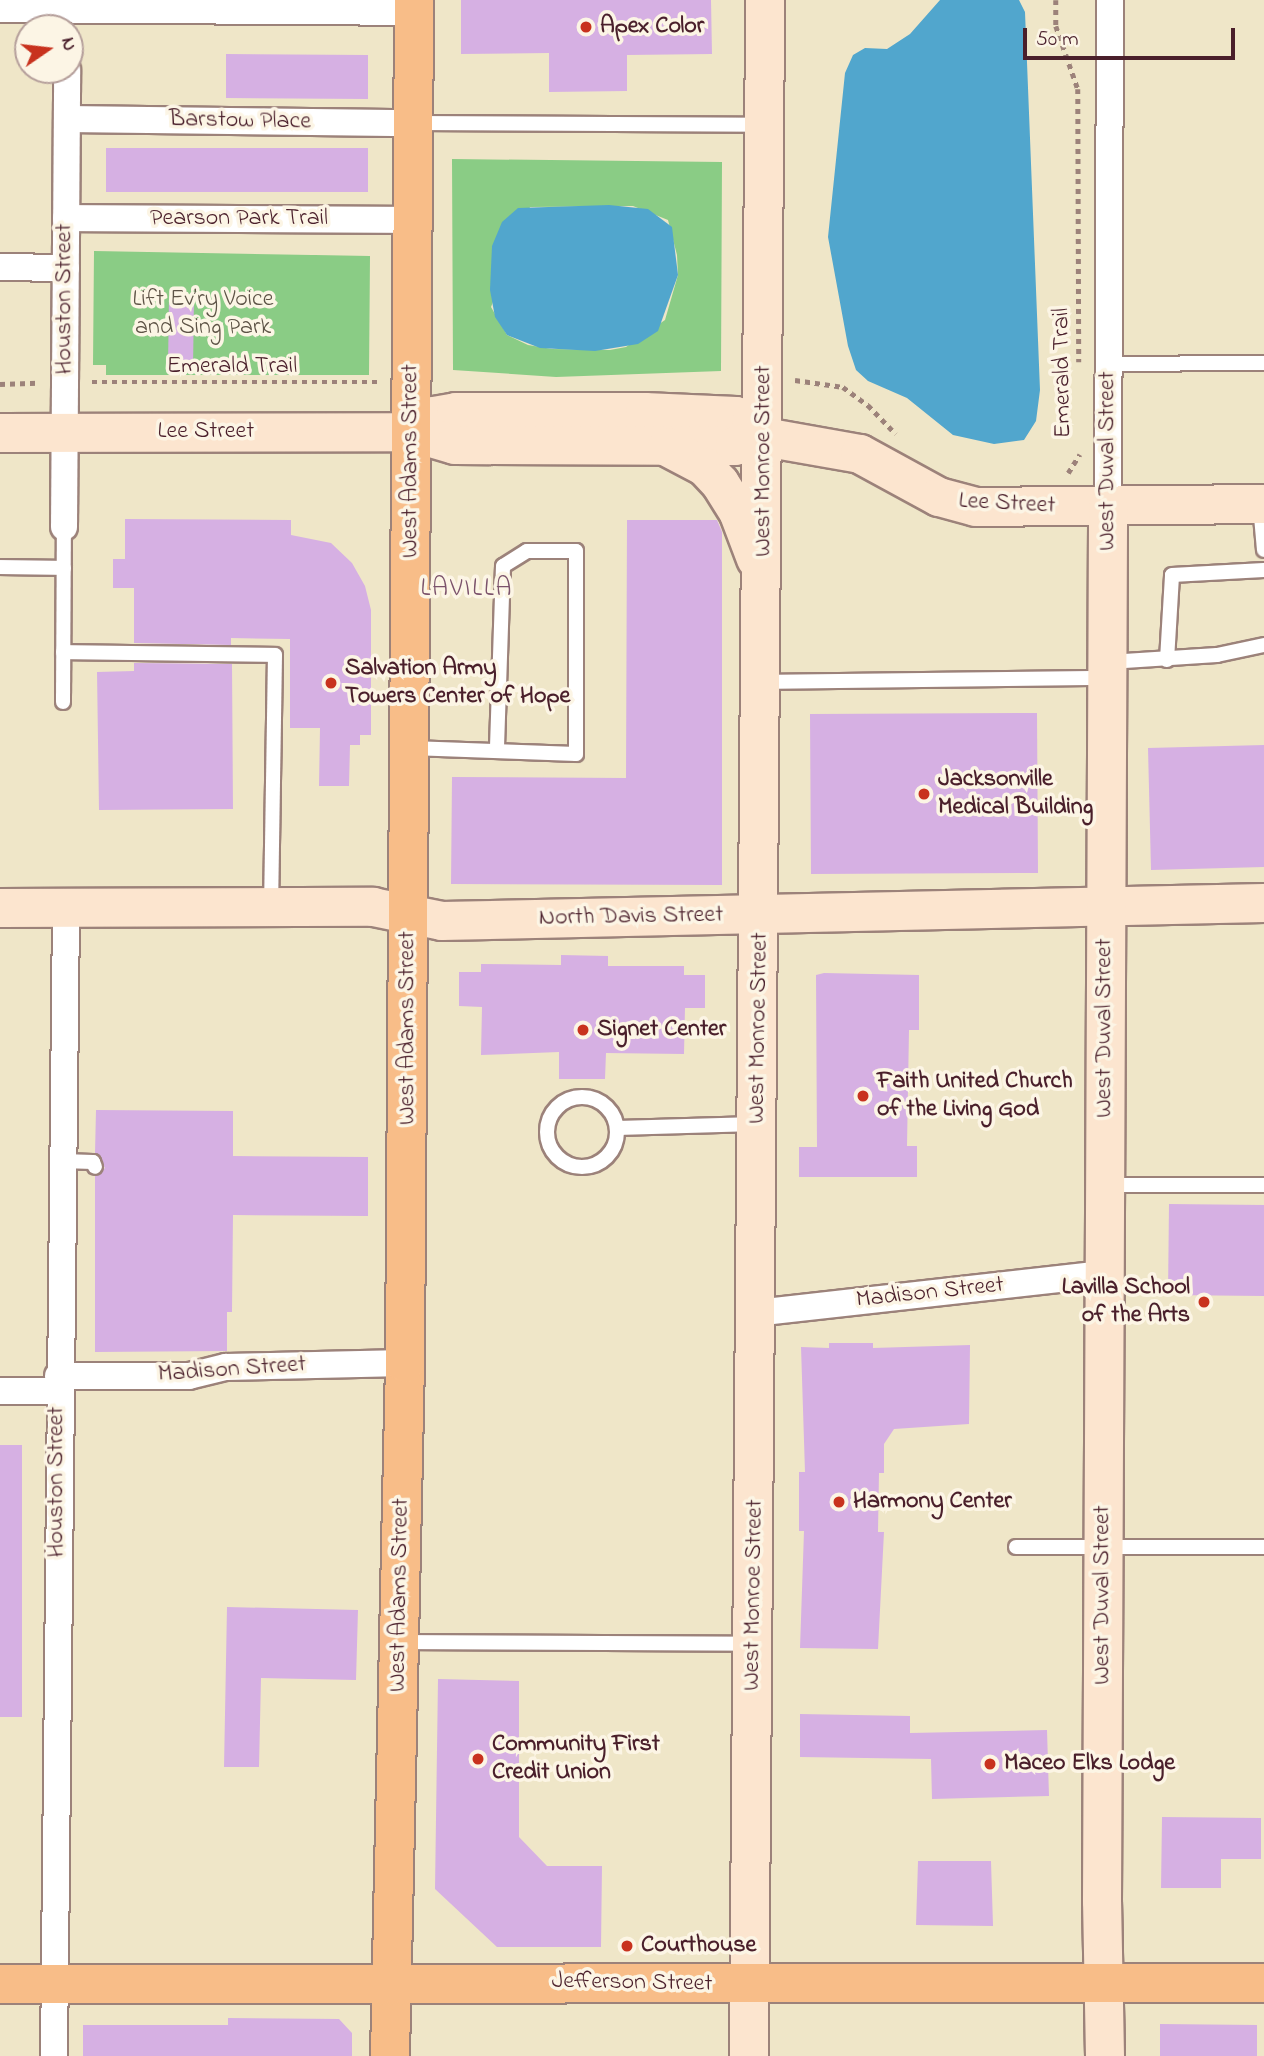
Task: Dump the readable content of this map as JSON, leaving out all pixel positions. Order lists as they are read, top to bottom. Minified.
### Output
{"streets":{"main road":["West Adams Street","Jefferson Street"],"street":["Barstow Place","Pearson Park Trail","Houston Street","Lee Street","West Monroe Street","West Duval Street","North Davis Street","Madison Street"],"path":["Emerald Trail"]},"crossings":[["Barstow Place","Houston Street"],["Barstow Place","West Adams Street"],["Pearson Park Trail","Houston Street"],["Pearson Park Trail","West Adams Street"],["Houston Street","Lee Street"],["Houston Street","North Davis Street"],["Houston Street","Madison Street"],["Houston Street","Jefferson Street"],["Lee Street","West Adams Street"],["Lee Street","West Monroe Street"],["Lee Street","West Duval Street"],["West Adams Street","North Davis Street"],["West Adams Street","Madison Street"],["West Adams Street","Jefferson Street"],["West Monroe Street","North Davis Street"],["West Monroe Street","Madison Street"],["West Monroe Street","Jefferson Street"],["West Duval Street","North Davis Street"],["West Duval Street","Madison Street"],["West Duval Street","Jefferson Street"]],"districts":["LAVILLA"],"parks":["Lift Ev’ry Voice and Sing Park"],"places":["Apex Color","Salvation Army Towers Center of Hope","Jacksonville Medical Building","Signet Center","Faith United Church of the Living God","Lavilla School of the Arts","Harmony Center","Community First Credit Union","Maceo Elks Lodge","Courthouse"],"scale_bar":"50 m","north":"right"}
